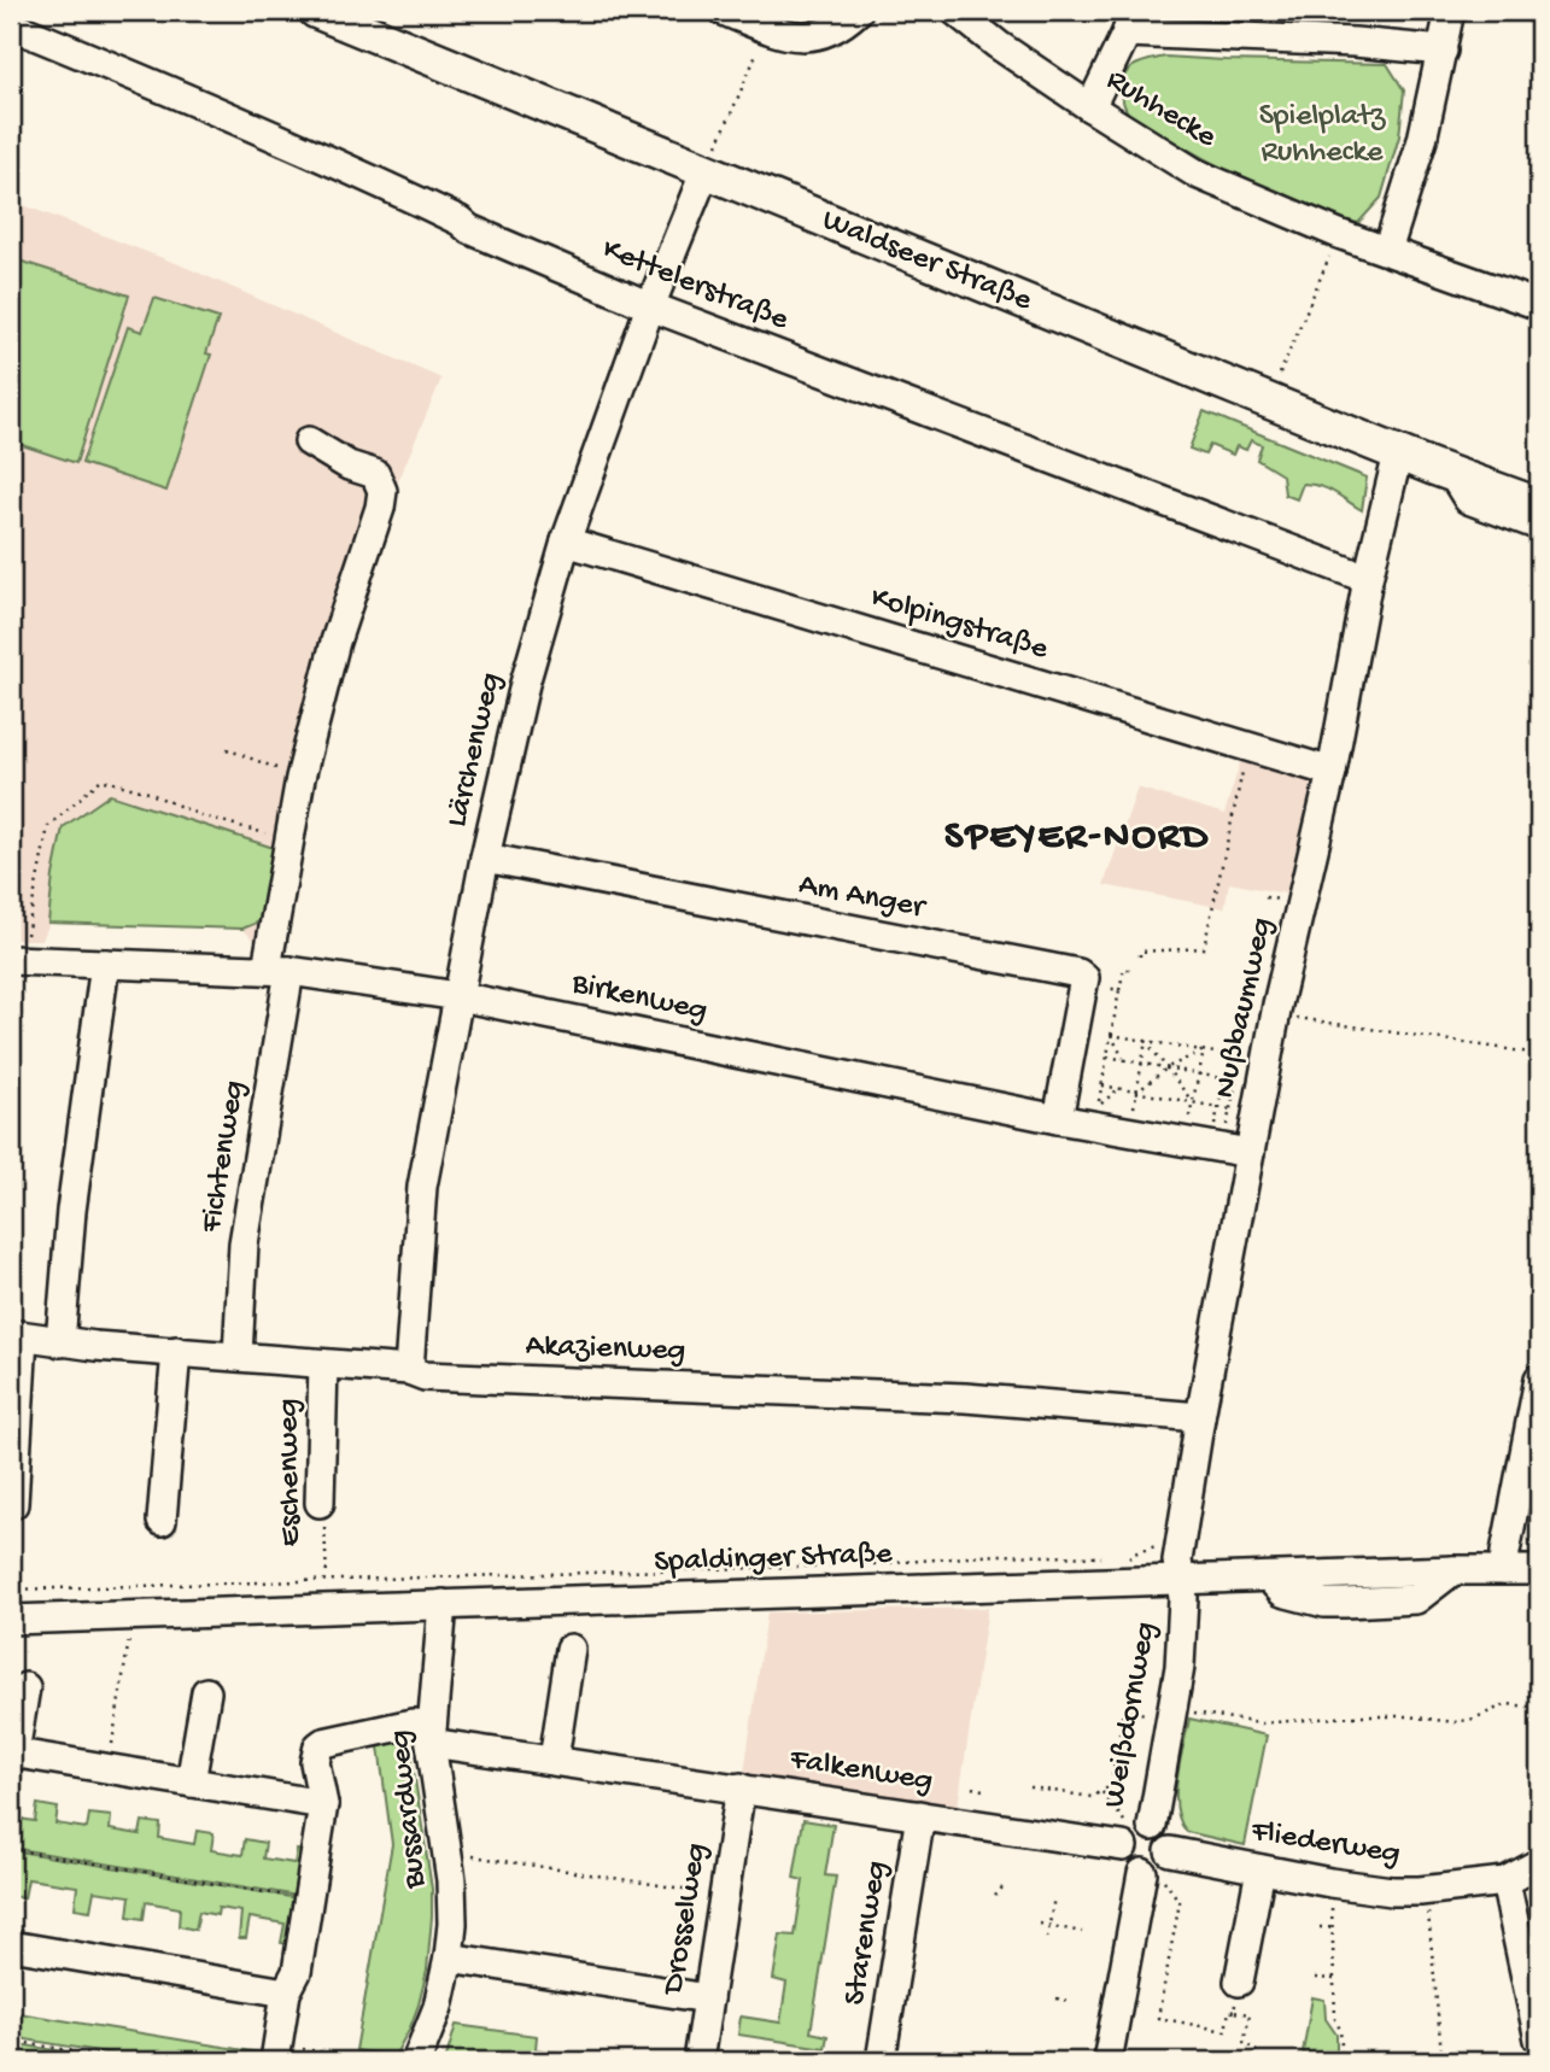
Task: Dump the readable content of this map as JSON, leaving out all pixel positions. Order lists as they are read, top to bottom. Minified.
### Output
{"streets":{"main road":["Waldseer Straße"],"street":["Ruhhecke","Kettelerstraße","Kolpingstraße","Lärchenweg","Am Anger","Birkenweg","Nußbaumweg","Fichtenweg","Akazienweg","Eschenweg","Spaldinger Straße","Weißdornweg","Falkenweg","Bussardweg","Fliederweg","Drosselweg","Starenweg"]},"crossings":[["Waldseer Straße","Lärchenweg"],["Waldseer Straße","Nußbaumweg"],["Kettelerstraße","Lärchenweg"],["Kettelerstraße","Nußbaumweg"],["Kolpingstraße","Lärchenweg"],["Kolpingstraße","Nußbaumweg"],["Lärchenweg","Am Anger"],["Lärchenweg","Birkenweg"],["Lärchenweg","Akazienweg"],["Birkenweg","Nußbaumweg"],["Birkenweg","Fichtenweg"],["Nußbaumweg","Akazienweg"],["Nußbaumweg","Spaldinger Straße"],["Nußbaumweg","Weißdornweg"],["Fichtenweg","Akazienweg"],["Akazienweg","Eschenweg"],["Spaldinger Straße","Weißdornweg"],["Spaldinger Straße","Bussardweg"],["Weißdornweg","Falkenweg"],["Falkenweg","Bussardweg"],["Falkenweg","Drosselweg"],["Falkenweg","Starenweg"]],"districts":["SPEYER-NORD"],"parks":["Spielplatz Ruhhecke"]}
